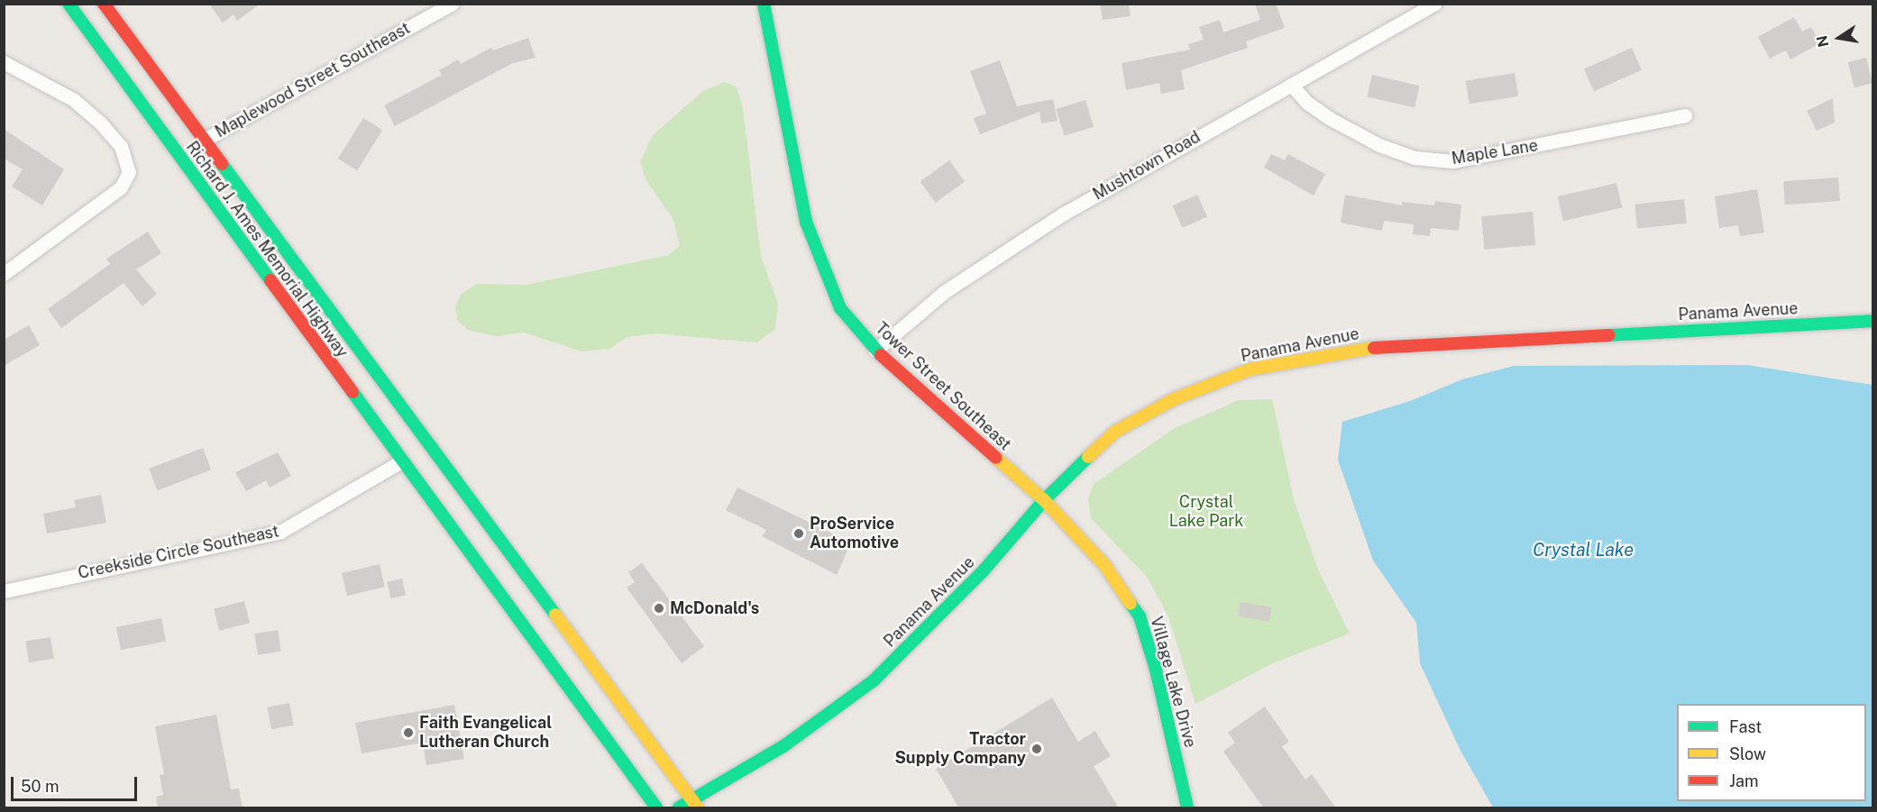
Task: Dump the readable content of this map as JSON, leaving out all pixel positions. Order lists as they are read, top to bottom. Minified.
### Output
{"streets":{"main road":["Richard J. Ames Memorial Highway","Panama Avenue","Tower Street Southeast","Village Lake Drive"],"street":["Maplewood Street Southeast","Maple Lane","Mushtown Road","Creekside Circle Southeast"]},"crossings":[["Maplewood Street Southeast","Richard J. Ames Memorial Highway"],["Maple Lane","Mushtown Road"],["Mushtown Road","Tower Street Southeast"],["Richard J. Ames Memorial Highway","Panama Avenue"],["Richard J. Ames Memorial Highway","Creekside Circle Southeast"],["Panama Avenue","Tower Street Southeast"],["Panama Avenue","Village Lake Drive"],["Tower Street Southeast","Village Lake Drive"]],"water":["Crystal Lake"],"parks":["Crystal Lake Park"],"places":["ProService Automotive","McDonald's","Faith Evangelical Lutheran Church","Tractor Supply Company"],"legend":["Fast","Slow","Jam"],"scale_bar":"50 m","north":"left"}
